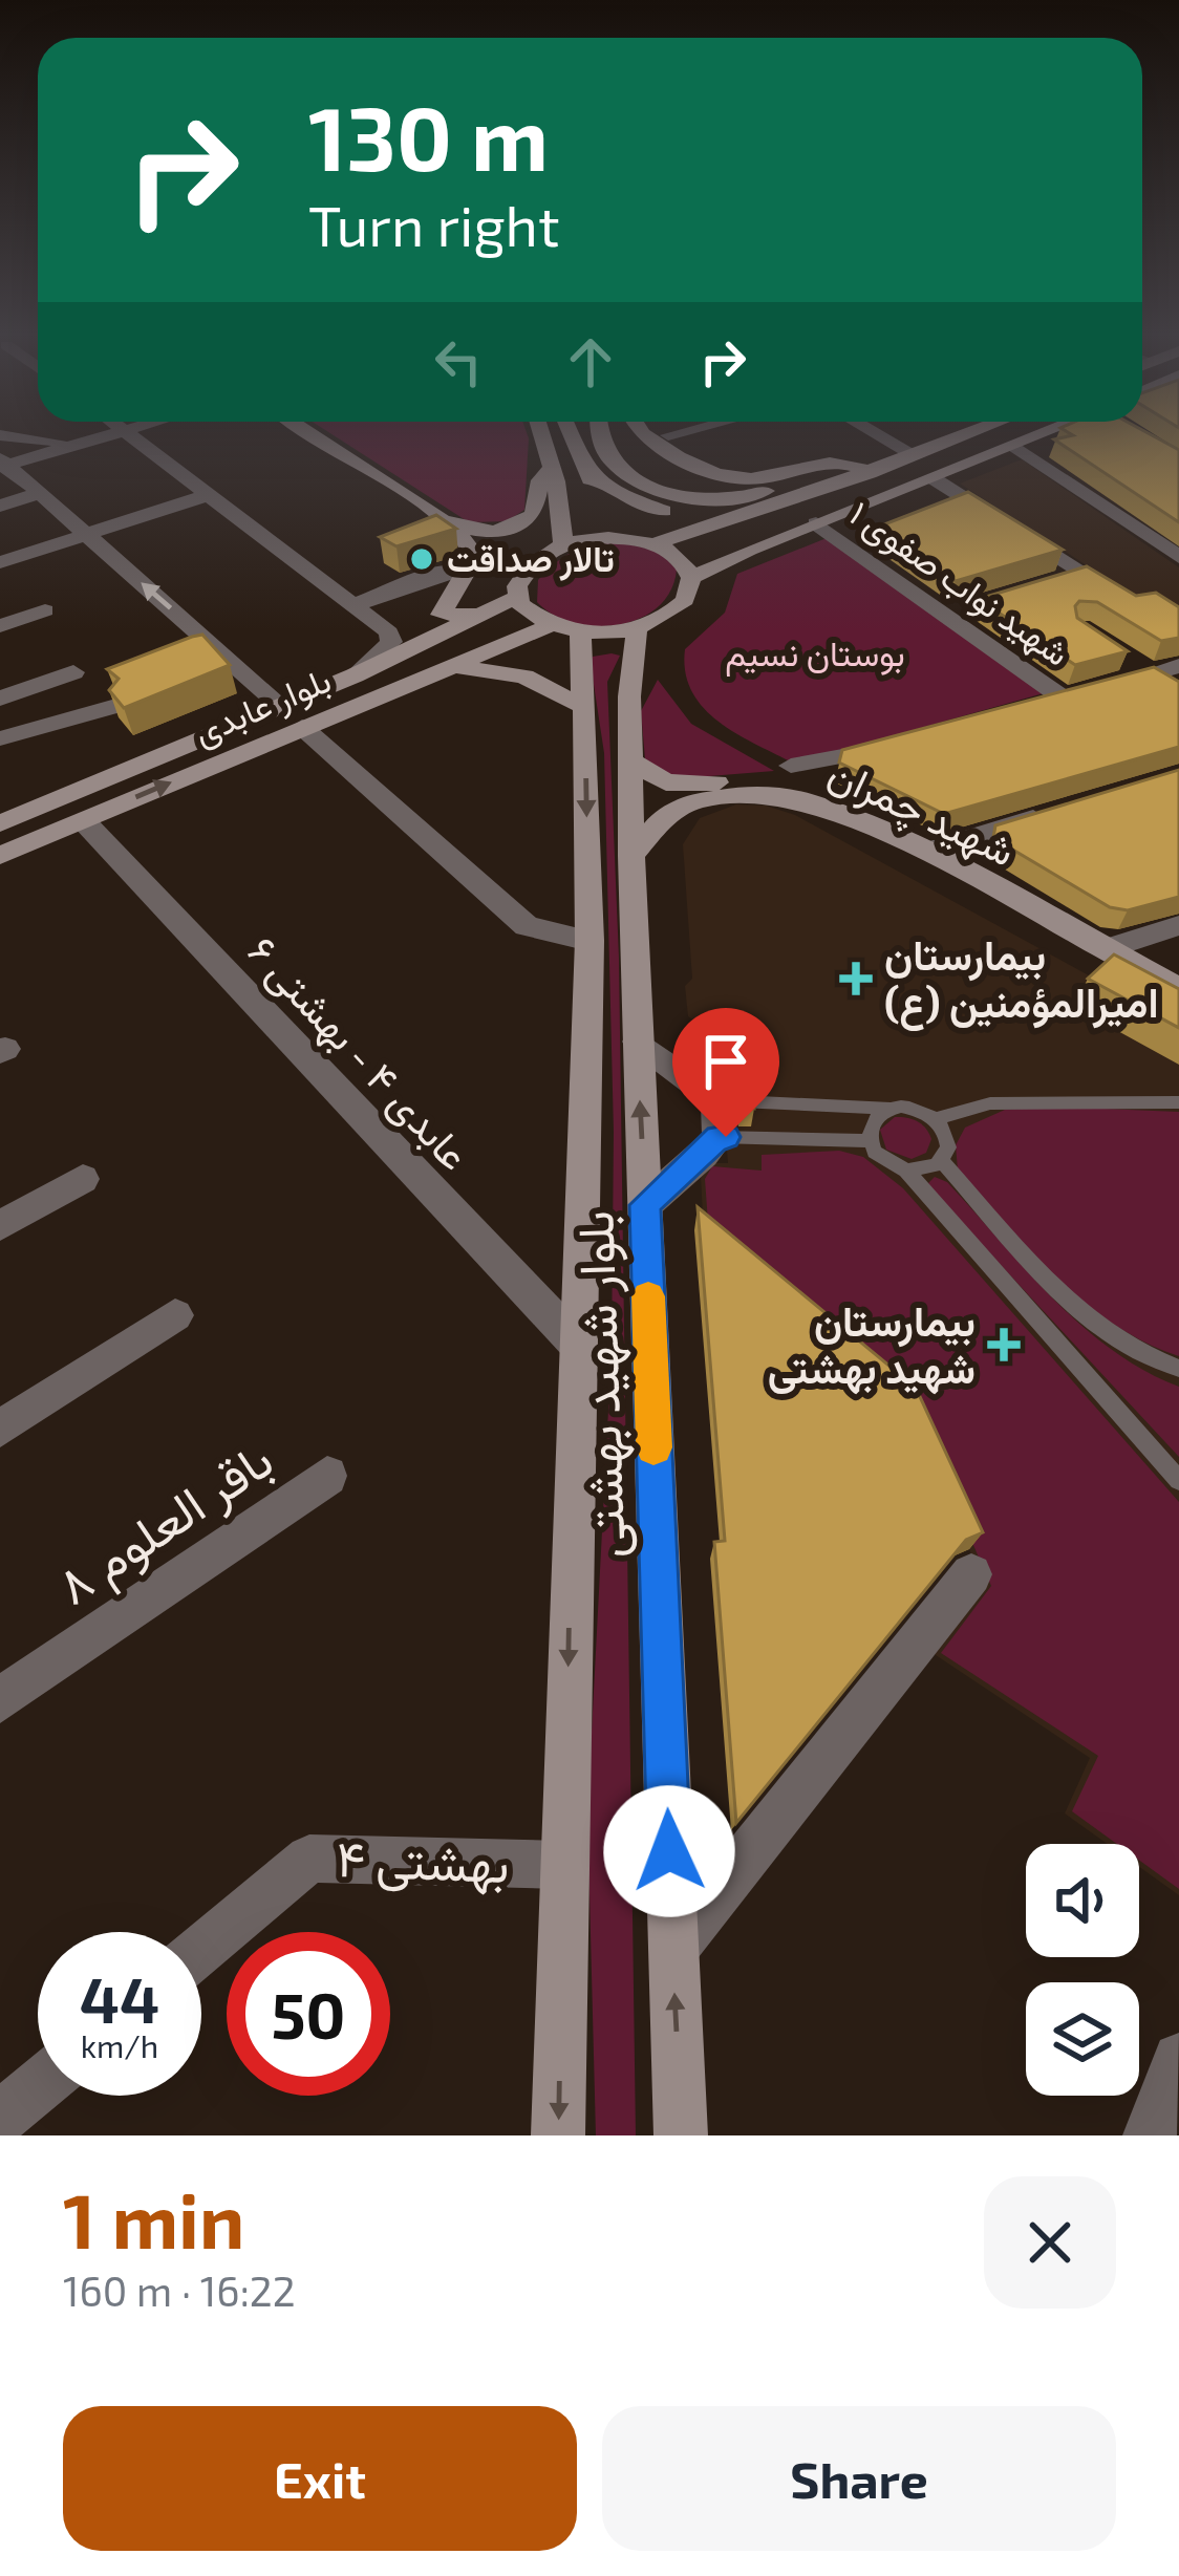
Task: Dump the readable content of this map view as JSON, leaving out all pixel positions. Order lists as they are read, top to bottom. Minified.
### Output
{"streets":{"main road":["بلوار عابدی","شهید چمران","بلوار شهید بهشتی"],"street":["شهید نواب صفوی ۱","عابدی ۴ - بهشتی ۶","باقر العلوم ۸","بهشتی ۴"]},"crossings":[["بلوار عابدی","عابدی ۴ - بهشتی ۶"],["بلوار عابدی","بلوار شهید بهشتی"],["شهید چمران","بلوار شهید بهشتی"],["عابدی ۴ - بهشتی ۶","بلوار شهید بهشتی"],["بلوار شهید بهشتی","بهشتی ۴"]],"parks":["بوستان نسیم"],"places":{"other":["تالار صداقت"],"health":["بیمارستان امیرالمؤمنین (ع)","بیمارستان شهید بهشتی"]},"page":{"turn":["130 m","Turn right"],"speed":"44 km/h","limit":"50","heading":["1 min","160 m · 16:22"],"buttons":["Exit","Share"]}}
